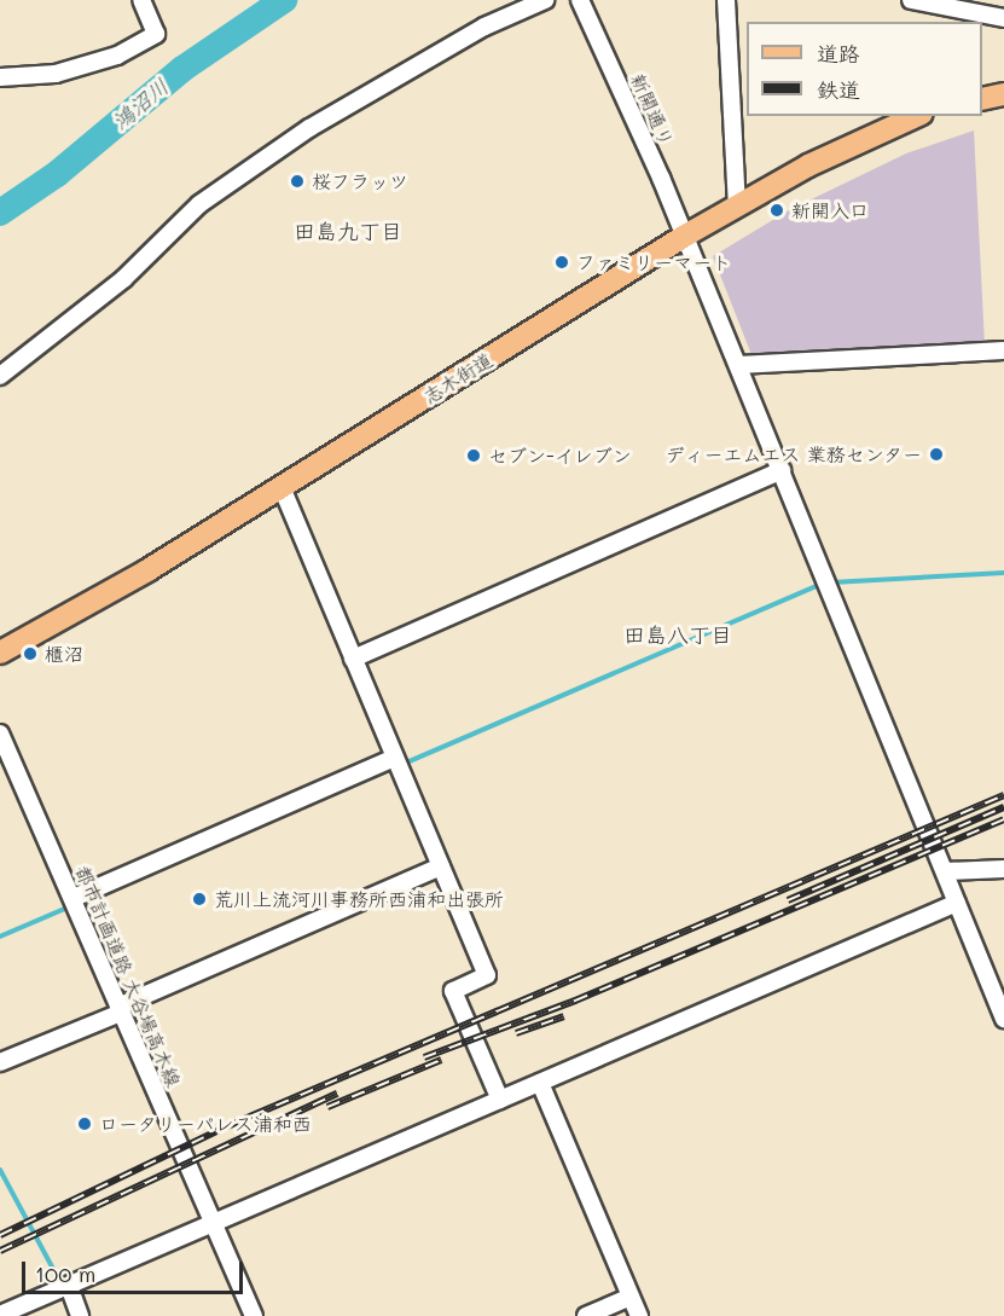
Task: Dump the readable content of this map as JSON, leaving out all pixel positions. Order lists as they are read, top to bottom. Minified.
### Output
{"streets":{"main road":["志木街道"],"street":["新開通り","都市計画道路 大谷場高木線"]},"crossings":[["新開通り","志木街道"]],"districts":["田島九丁目","田島八丁目"],"water":["鴻沼川"],"places":["桜フラッツ","新開入口","ファミリーマート","ディーエムエス 業務センター","セブン-イレブン","櫃沼","荒川上流河川事務所西浦和出張所","ロータリーパレス浦和西"],"legend":["道路","鉄道"],"scale_bar":"100 m"}
